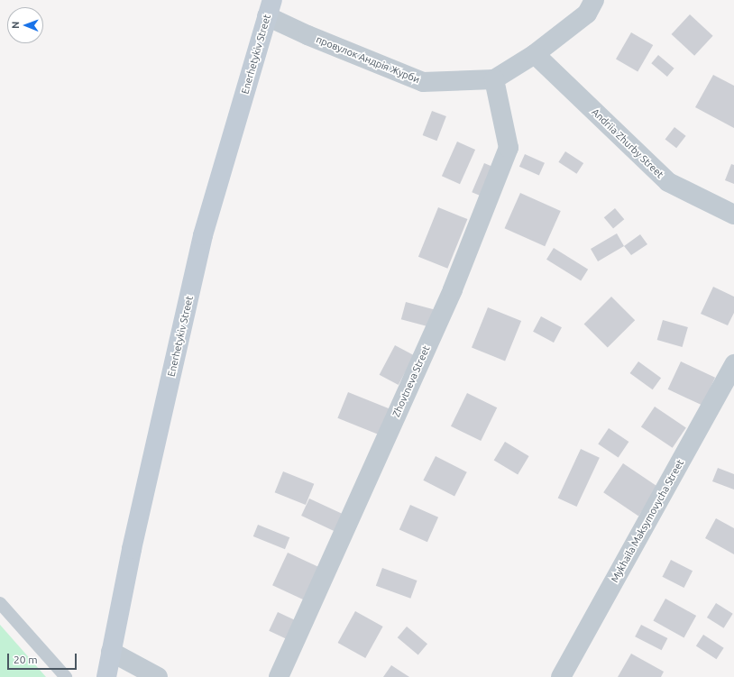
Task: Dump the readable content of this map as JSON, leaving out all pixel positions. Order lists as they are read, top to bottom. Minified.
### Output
{"streets":{"main road":["Enerhetykiv Street"],"street":["провулок Андрія Журби","Andriia Zhurby Street","Zhovtneva Street","Mykhaila Maksymovycha Street"]},"crossings":[["Enerhetykiv Street","провулок Андрія Журби"],["провулок Андрія Журби","Zhovtneva Street"]],"scale_bar":"20 m","north":"left"}
